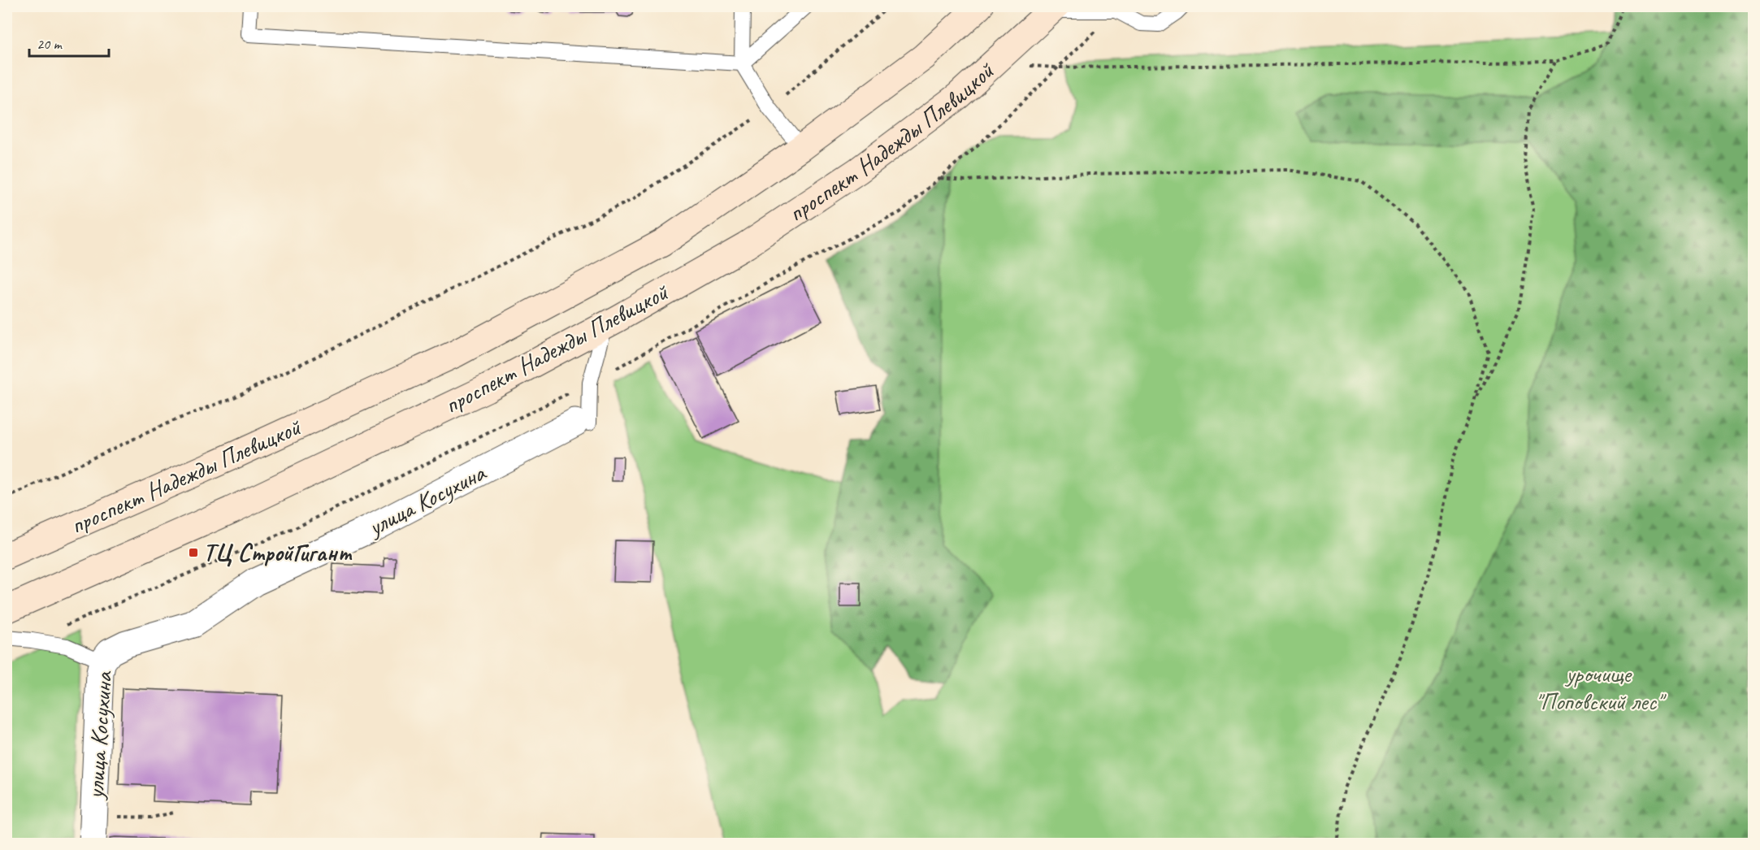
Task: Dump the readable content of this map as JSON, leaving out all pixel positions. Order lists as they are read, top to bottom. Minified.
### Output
{"streets":{"main road":["проспект Надежды Плевицкой"],"street":["улица Косухина"]},"parks":["урочище \"Поповский лес\""],"places":{"transit":["ТЦ СтройГигант"]},"scale_bar":"20 m"}
